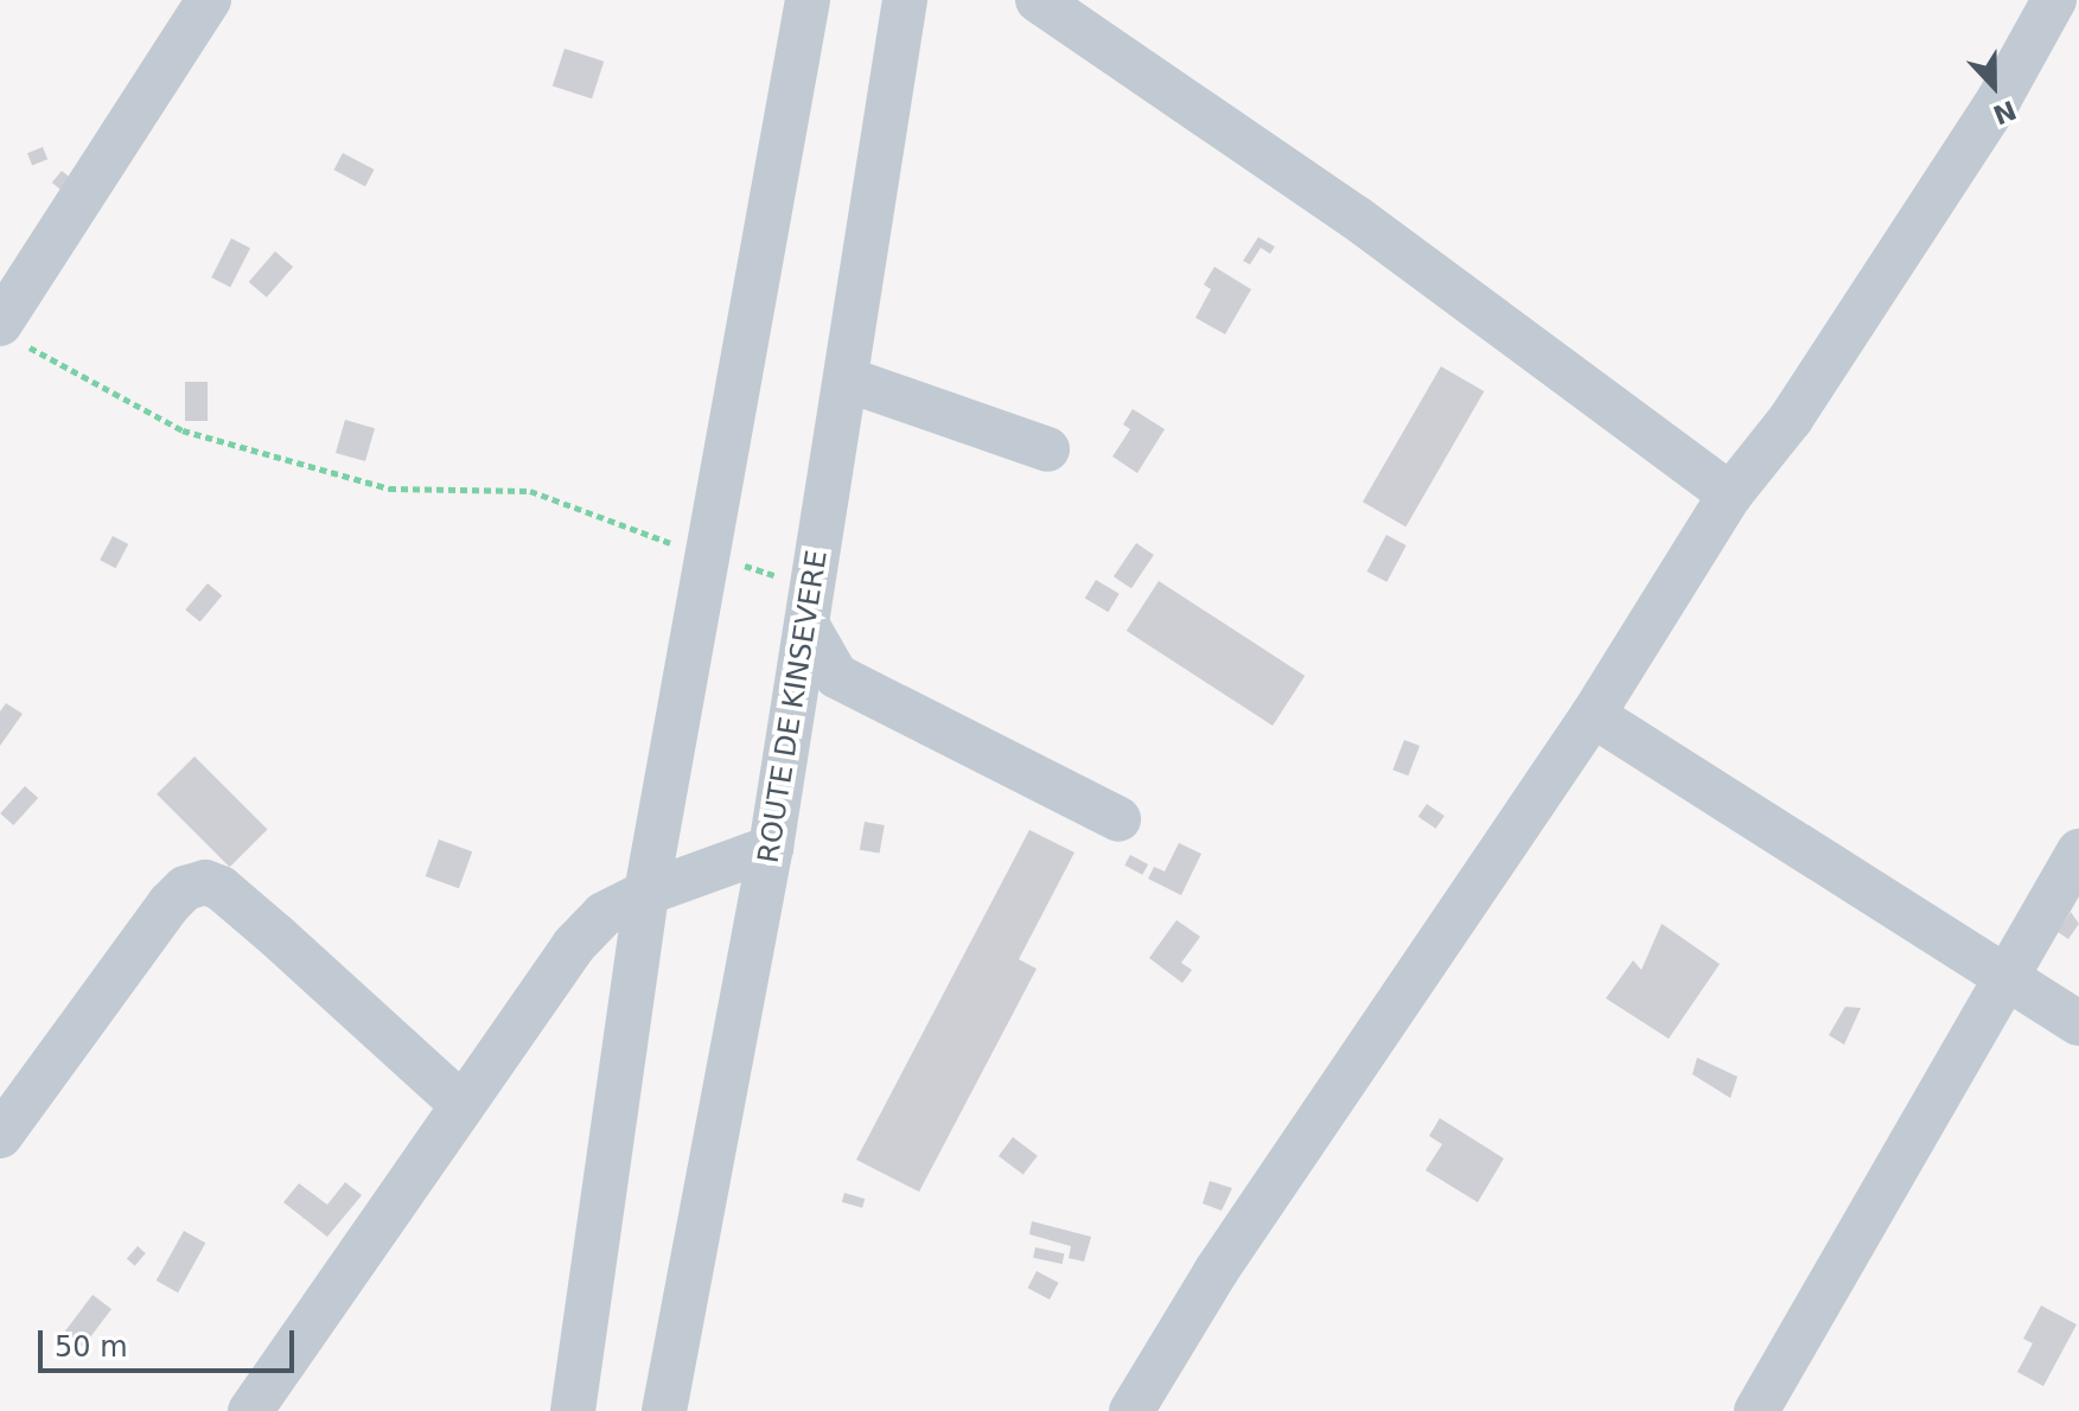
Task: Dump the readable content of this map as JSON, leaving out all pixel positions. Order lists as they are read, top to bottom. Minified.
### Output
{"streets":{"street":["ROUTE DE KINSEVERE"]},"scale_bar":"50 m","north":"bottom"}
